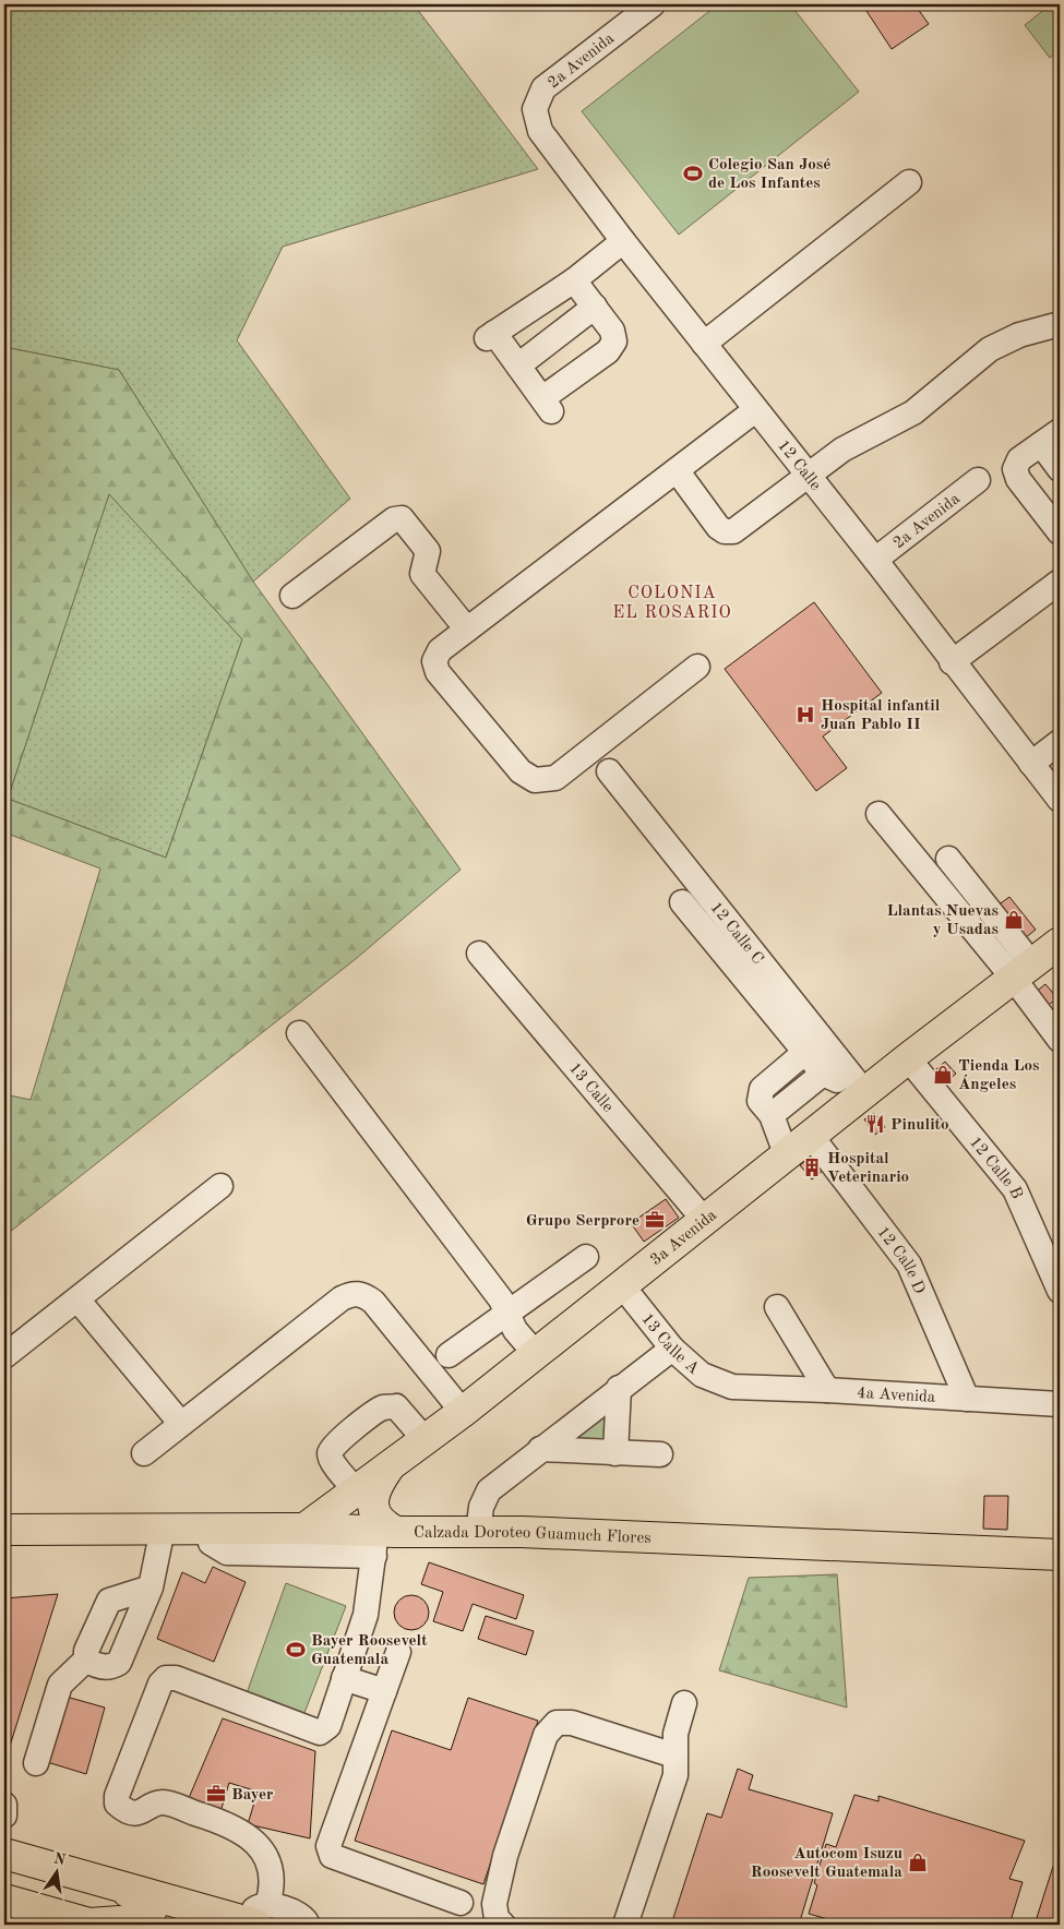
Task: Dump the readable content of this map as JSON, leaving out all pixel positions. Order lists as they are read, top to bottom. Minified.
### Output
{"streets":{"main road":["3a Avenida","Calzada Doroteo Guamuch Flores"],"street":["2a Avenida","12 Calle","12 Calle C","13 Calle","12 Calle B","12 Calle D","13 Calle A","4a Avenida"]},"crossings":[["2a Avenida","12 Calle"],["12 Calle C","3a Avenida"],["13 Calle","3a Avenida"],["12 Calle B","3a Avenida"],["3a Avenida","12 Calle D"],["3a Avenida","13 Calle A"],["3a Avenida","Calzada Doroteo Guamuch Flores"],["12 Calle D","4a Avenida"],["13 Calle A","4a Avenida"]],"districts":["COLONIA EL ROSARIO"],"places":{"sports":["Colegio San José de Los Infantes","Bayer Roosevelt Guatemala"],"hospital":["Hospital infantil Juan Pablo II"],"shop":["Llantas Nuevas y Usadas","Tienda Los Ángeles","Autocom Isuzu Roosevelt Guatemala"],"restaurant":["Pinulito"],"building":["Hospital Veterinario"],"office":["Grupo Serprore","Bayer"]},"north":"top"}
